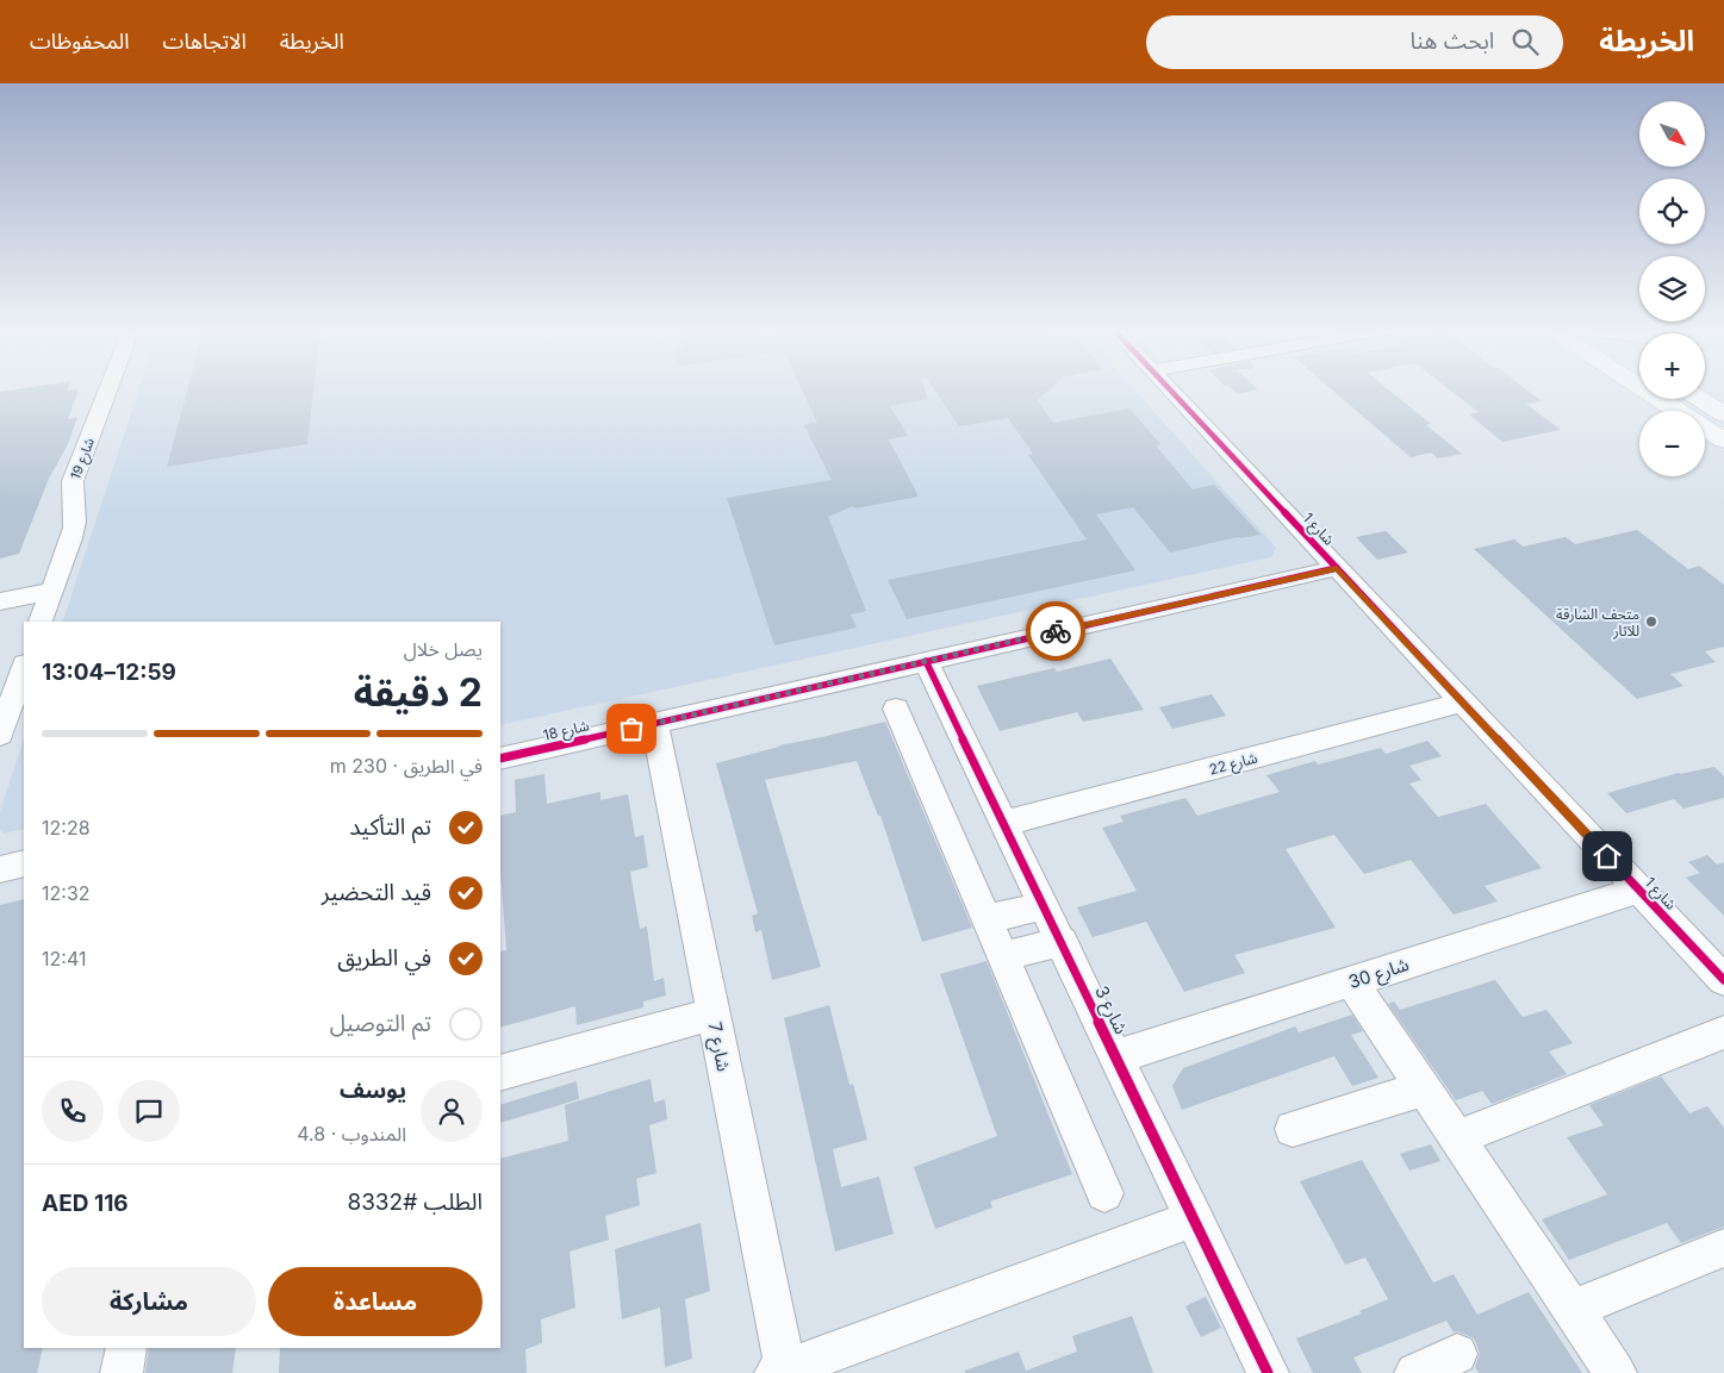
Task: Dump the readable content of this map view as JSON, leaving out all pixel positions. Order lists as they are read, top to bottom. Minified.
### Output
{"streets":{"street":["شارع 19","شارع 1","شارع 18","شارع 22","شارع 30","شارع 3","شارع 7"]},"crossings":[["شارع 1","شارع 18"],["شارع 1","شارع 22"],["شارع 1","شارع 30"],["شارع 18","شارع 3"],["شارع 18","شارع 7"],["شارع 22","شارع 3"],["شارع 30","شارع 3"]],"places":["متحف الشارقة للآثار"],"north":"bottom right","page":{"header":"الخريطة","search":"ابحث هنا","nav":["الخريطة","الاتجاهات","المحفوظات"],"map_buttons":["+","−"],"heading":["2 دقيقة","يصل خلال","12:59–13:04"],"panel":["يوسف","المندوب · 4.8","الطلب #8332","AED 116"],"bar":"في الطريق · 230 m","list":[["تم التأكيد","12:28"],["قيد التحضير","12:32"],["في الطريق","12:41"],"تم التوصيل"],"buttons":["مساعدة","مشاركة"]}}
